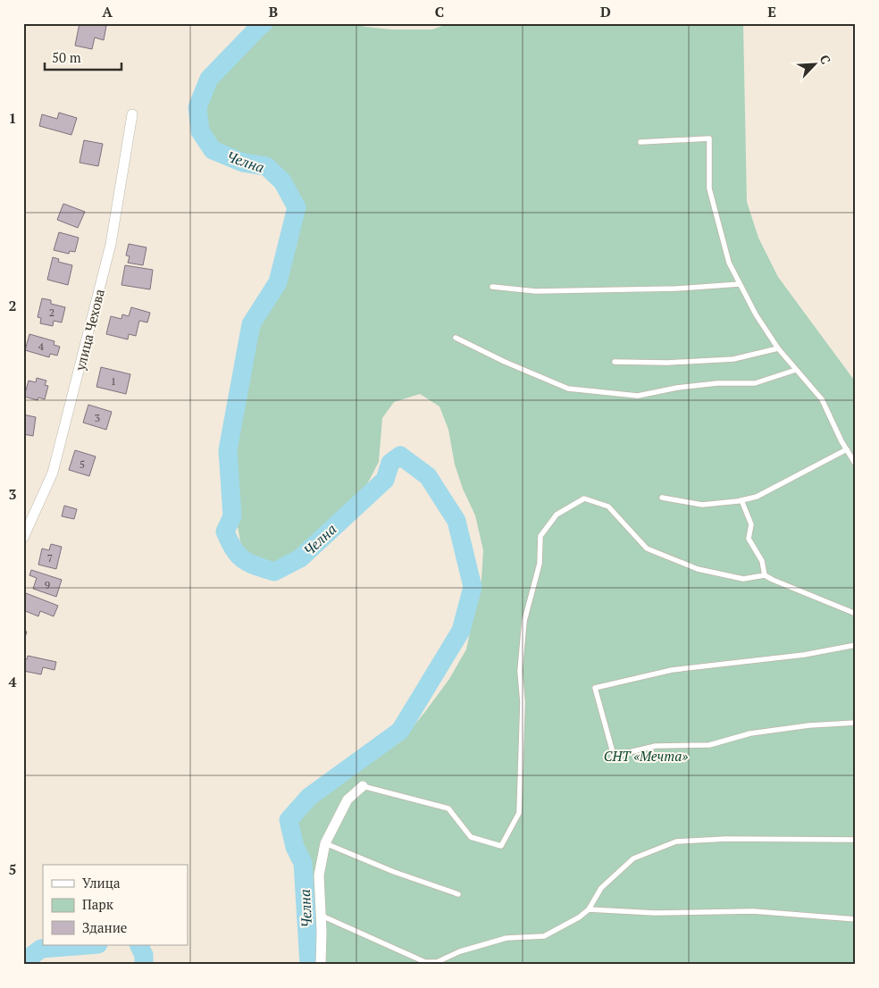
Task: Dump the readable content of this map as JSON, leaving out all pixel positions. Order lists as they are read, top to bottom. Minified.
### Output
{"streets":{"street":["улица Чехова"]},"water":["Челна"],"parks":["СНТ «Мечта»"],"house_numbers":["2","4","1","3","5","7","9"],"legend":["Улица","Парк","Здание"],"scale_bar":"50 m","north":"top right","grid":{"columns":["A","B","C","D","E"],"rows":["1","2","3","4","5"]}}
